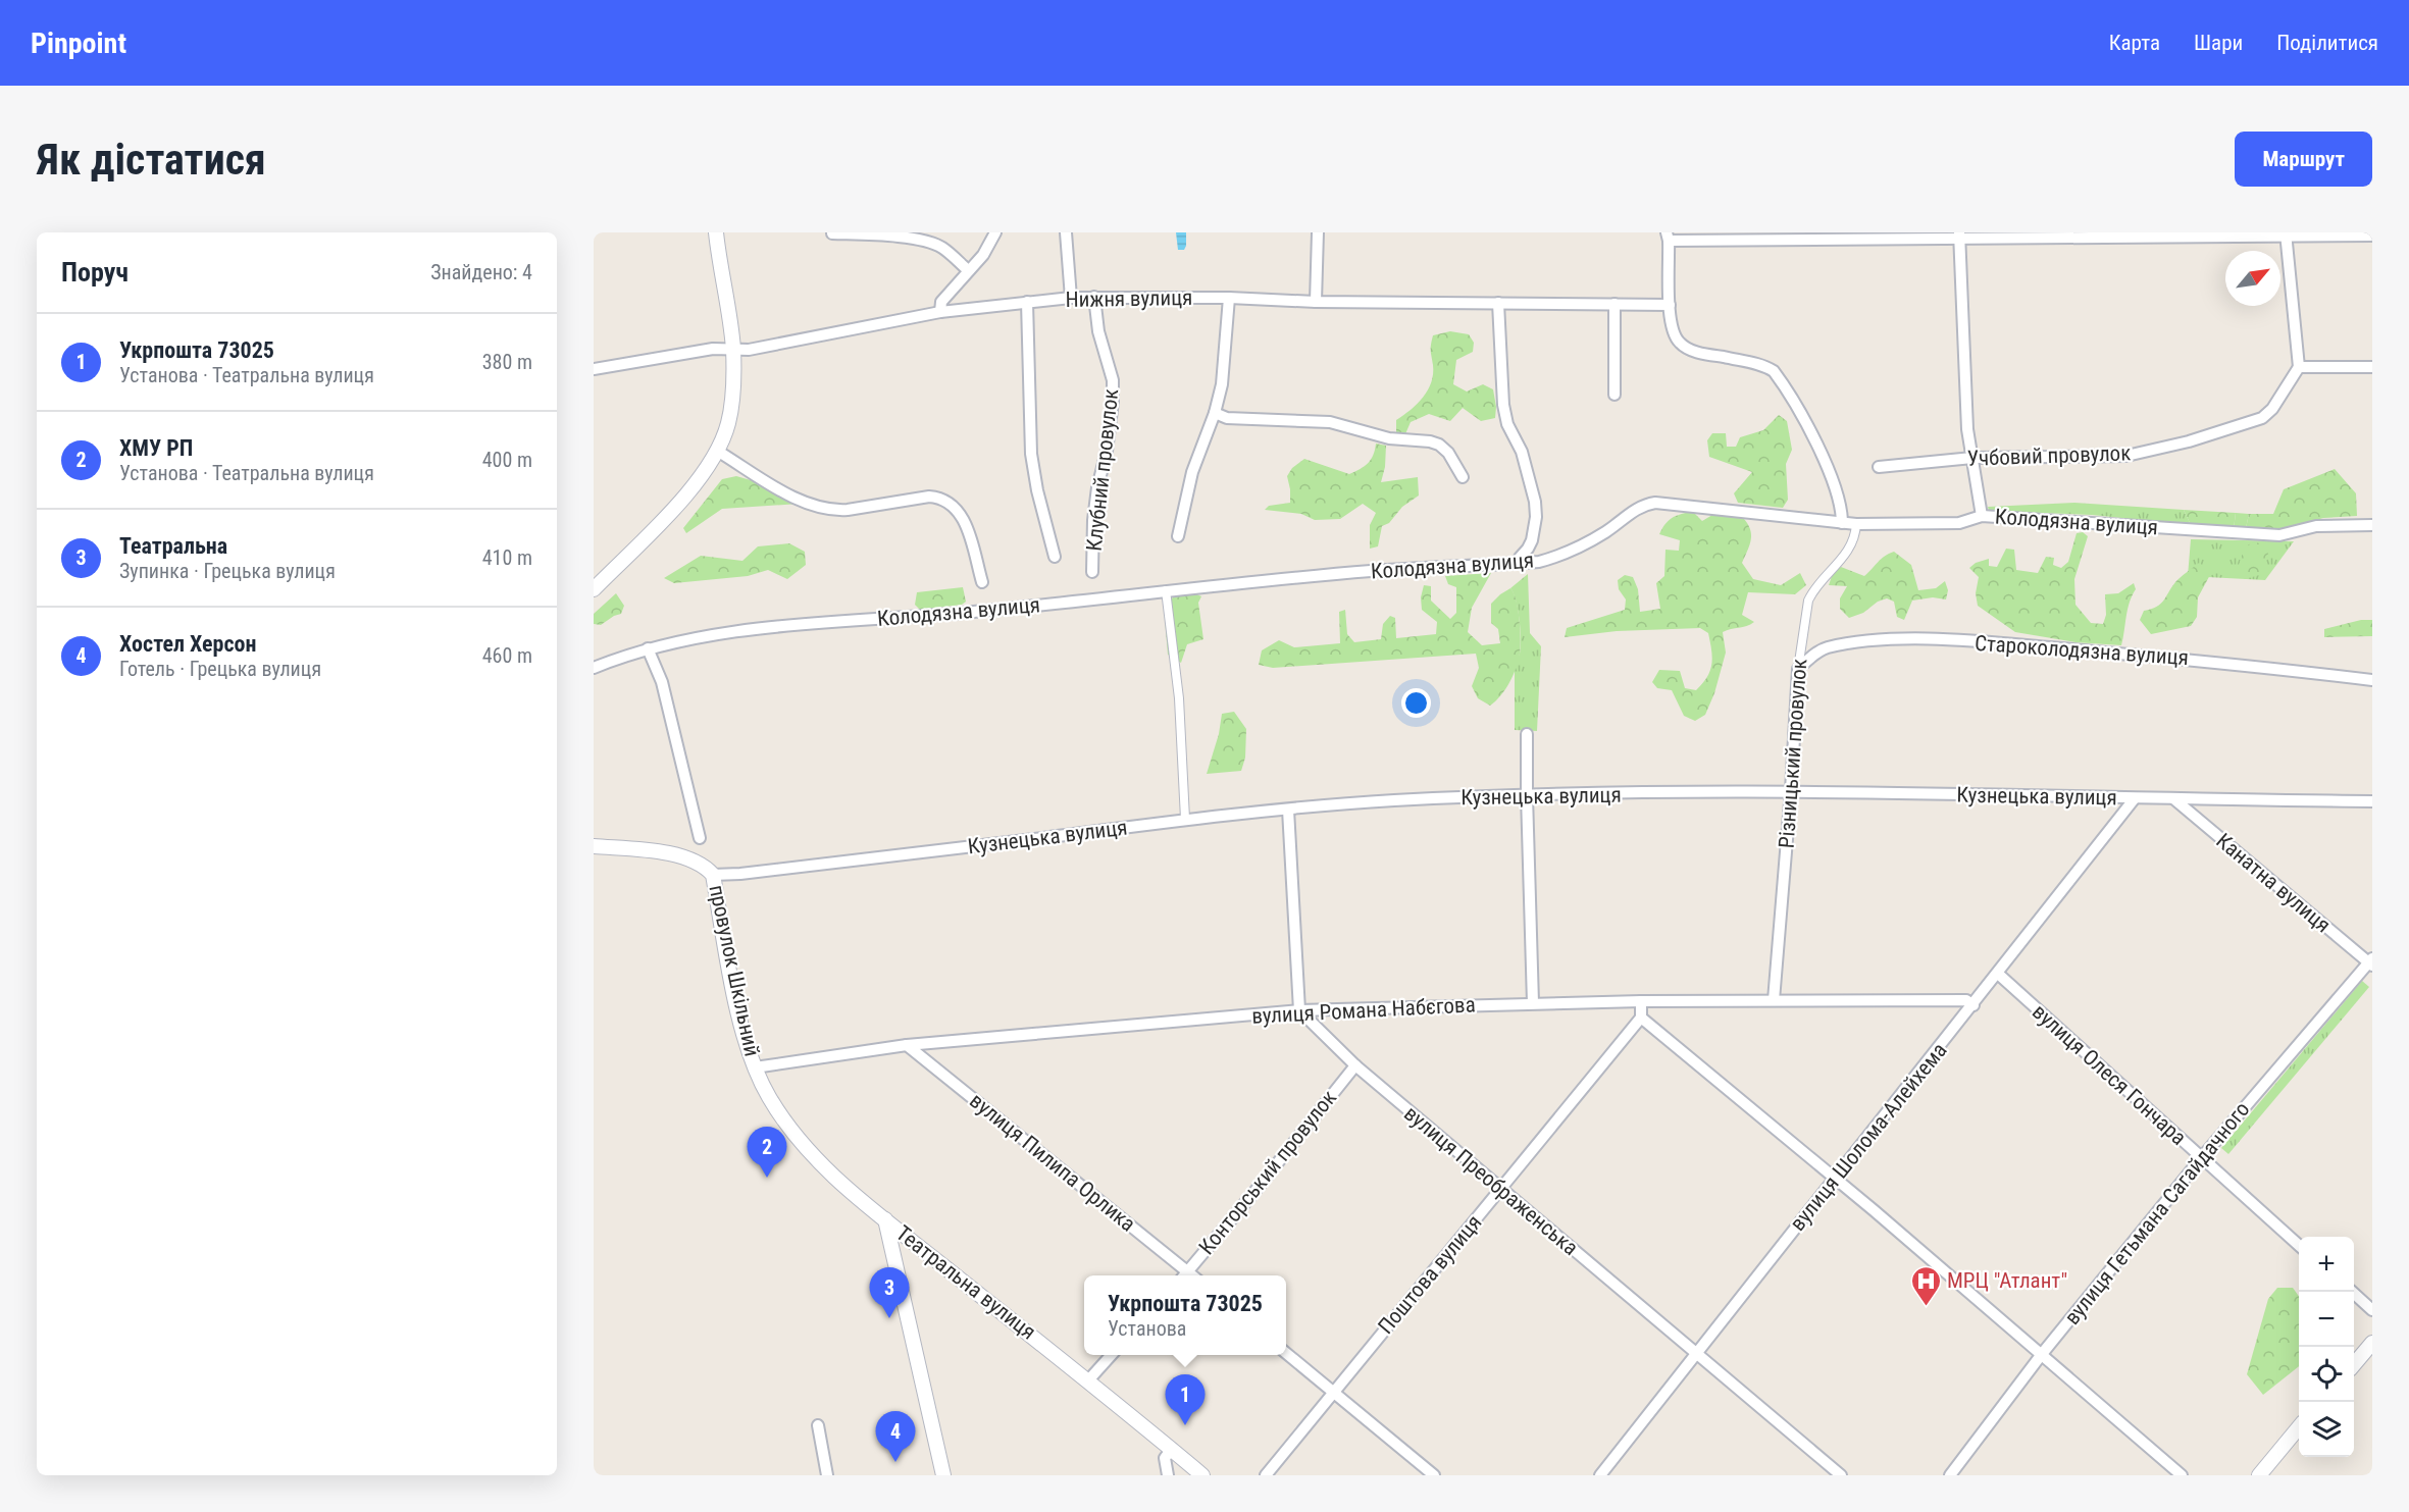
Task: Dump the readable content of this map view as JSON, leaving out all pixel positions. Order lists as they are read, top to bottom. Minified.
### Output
{"streets":{"street":["Нижня вулиця","Учбовий провулок","Клубний провулок","Колодязна вулиця","Староколодязна вулиця","Різницький провулок","Кузнецька вулиця","Канатна вулиця","провулок Шкільний","вулиця Романа Набєгова","вулиця Олеся Гончара","вулиця Шолома-Алейхема","вулиця Пилипа Орлика","Конторський провулок","вулиця Преображенська","вулиця Гетьмана Сагайдачного","Поштова вулиця","Театральна вулиця"]},"crossings":[["Нижня вулиця","Клубний провулок"],["Колодязна вулиця","Різницький провулок"],["Староколодязна вулиця","Різницький провулок"],["Різницький провулок","Кузнецька вулиця"],["Різницький провулок","вулиця Романа Набєгова"],["Кузнецька вулиця","Канатна вулиця"],["Кузнецька вулиця","провулок Шкільний"],["Кузнецька вулиця","вулиця Шолома-Алейхема"],["Канатна вулиця","вулиця Гетьмана Сагайдачного"],["провулок Шкільний","вулиця Романа Набєгова"],["провулок Шкільний","Театральна вулиця"],["вулиця Романа Набєгова","вулиця Шолома-Алейхема"],["вулиця Романа Набєгова","вулиця Пилипа Орлика"],["вулиця Романа Набєгова","вулиця Преображенська"],["вулиця Романа Набєгова","Театральна вулиця"],["вулиця Олеся Гончара","вулиця Шолома-Алейхема"],["вулиця Олеся Гончара","вулиця Гетьмана Сагайдачного"],["вулиця Шолома-Алейхема","вулиця Преображенська"],["вулиця Пилипа Орлика","Конторський провулок"],["Конторський провулок","вулиця Преображенська"],["вулиця Преображенська","Поштова вулиця"]],"places":{"hospital":["МРЦ \"Атлант\""]},"north":"top right","page":{"header":"Pinpoint","nav":["Карта","Шари","Поділитися"],"buttons":"Маршрут","title":"Як дістатися","heading":["Поруч","Знайдено: 4"],"list":[{"mark":"1","name":"Укрпошта 73025","note":"Установа · Театральна вулиця","value":"380 m"},{"mark":"2","name":"ХМУ РП","note":"Установа · Театральна вулиця","value":"400 m"},{"mark":"3","name":"Театральна","note":"Зупинка · Грецька вулиця","value":"410 m"},{"mark":"4","name":"Хостел Херсон","note":"Готель · Грецька вулиця","value":"460 m"}],"pins":["2","3","1","4"],"map_buttons":["+","−"],"popup":["Укрпошта 73025","Установа"]}}
